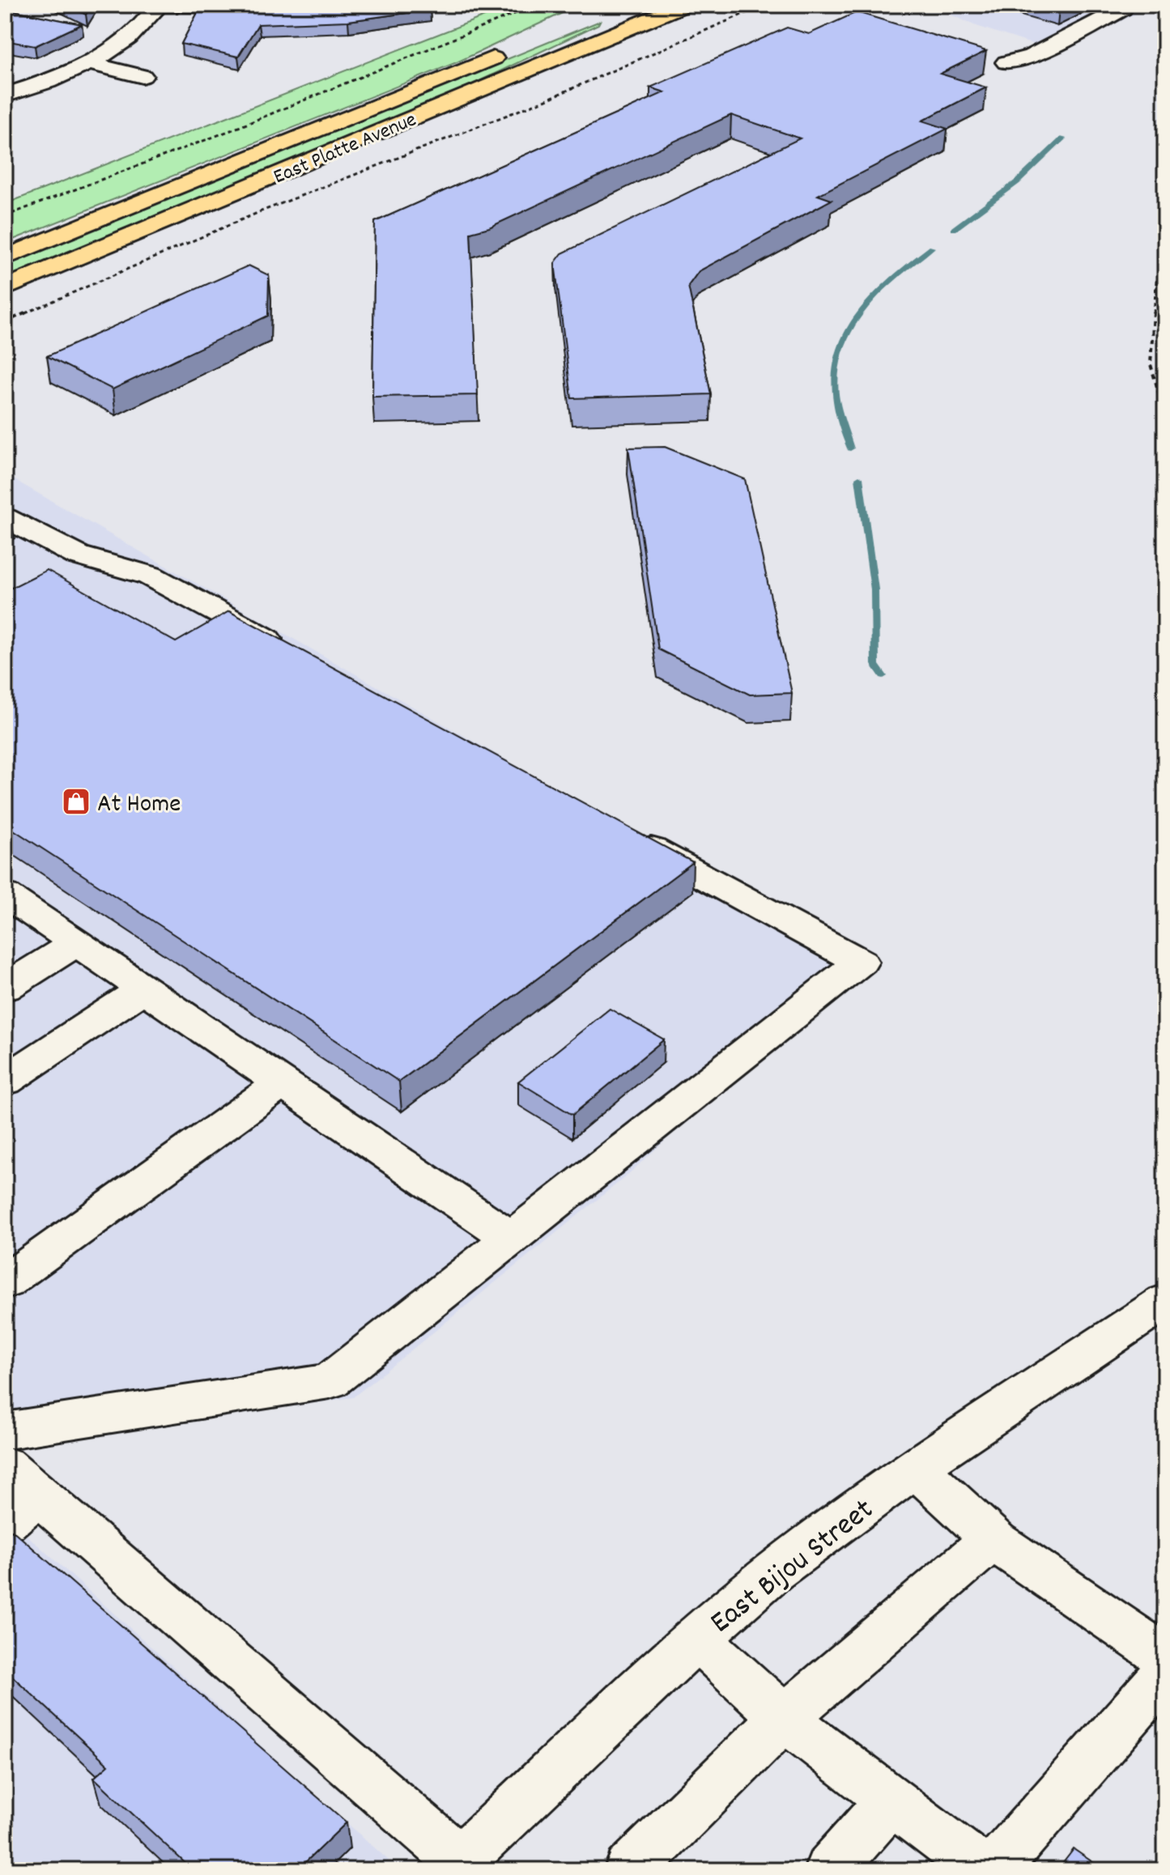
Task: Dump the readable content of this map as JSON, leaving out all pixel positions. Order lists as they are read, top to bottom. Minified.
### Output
{"streets":{"highway":["East Platte Avenue"],"street":["East Bijou Street"]},"places":{"shop":["At Home"]}}
